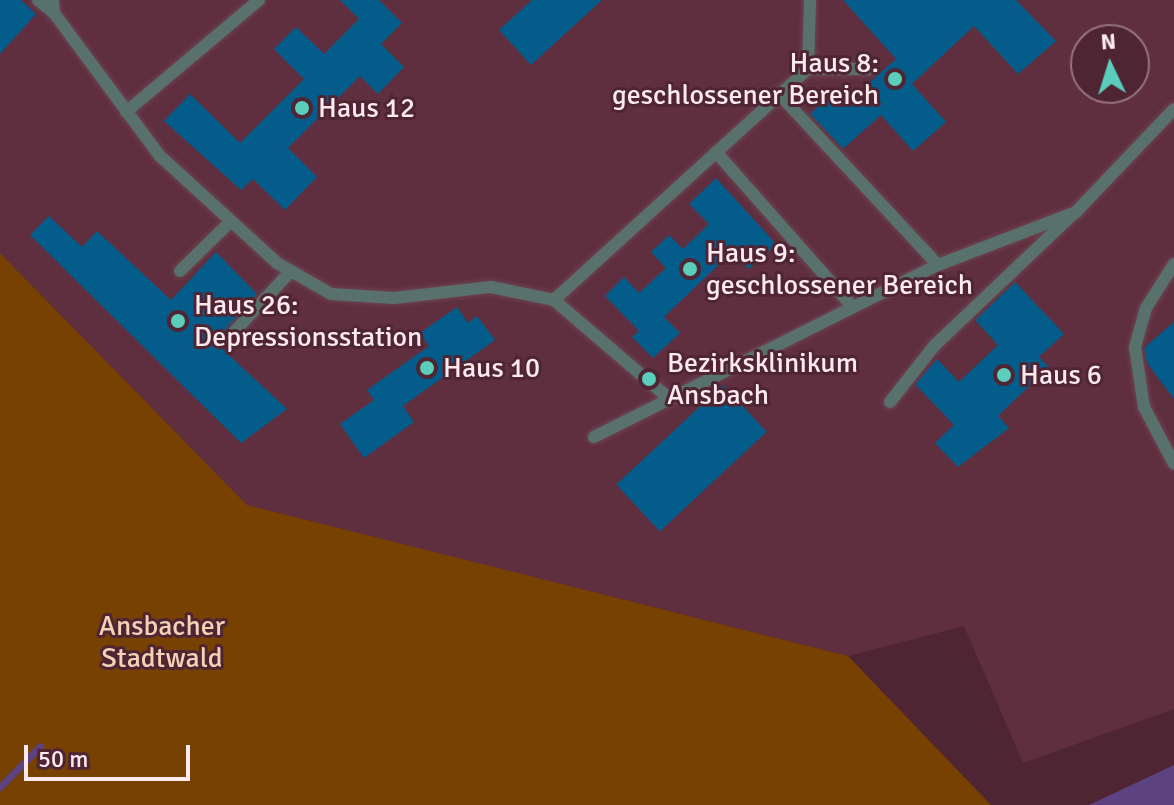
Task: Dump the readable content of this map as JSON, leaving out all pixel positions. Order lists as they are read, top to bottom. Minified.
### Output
{"parks":["Ansbacher Stadtwald"],"places":["Haus 8: geschlossener Bereich","Haus 12","Haus 9: geschlossener Bereich","Haus 26: Depressionsstation","Haus 10","Haus 6","Bezirksklinikum Ansbach"],"scale_bar":"50 m","north":"top"}
